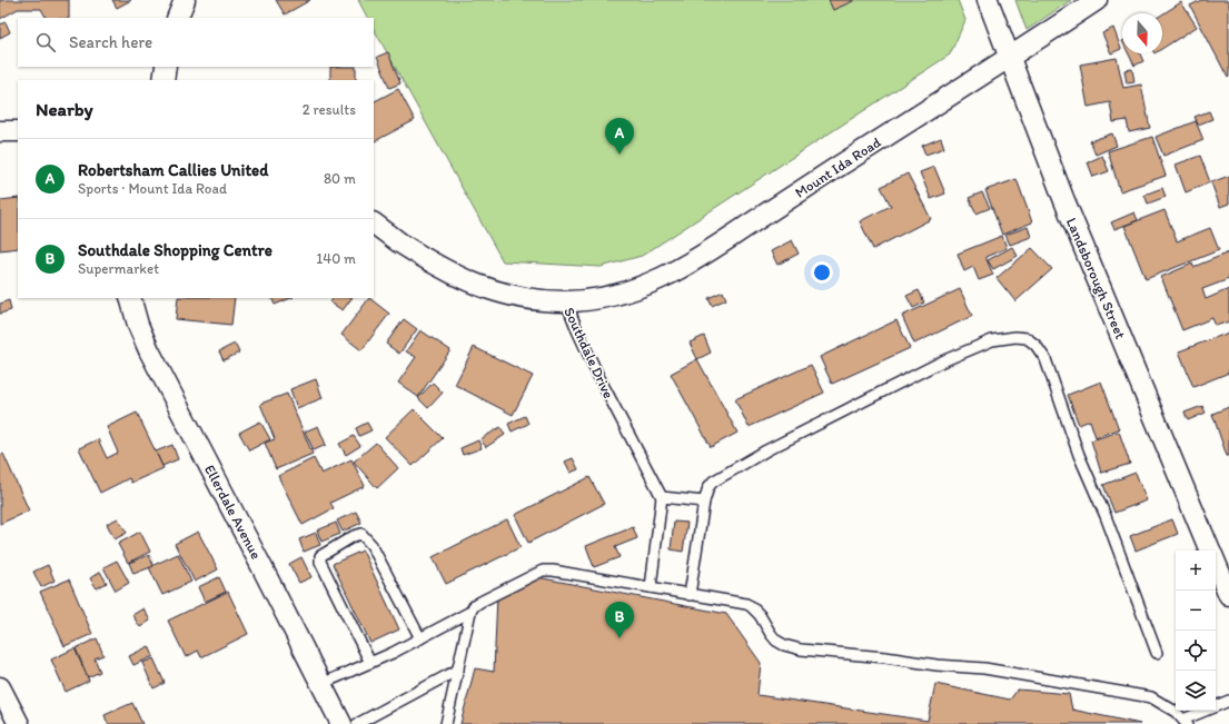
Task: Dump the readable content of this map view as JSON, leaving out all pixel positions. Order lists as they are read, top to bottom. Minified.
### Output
{"streets":{"street":["Mount Ida Road","Landsborough Street","Southdale Drive","Ellerdale Avenue"]},"crossings":[["Mount Ida Road","Landsborough Street"],["Mount Ida Road","Southdale Drive"]],"north":"bottom","page":{"search":"Search here","heading":["Nearby","2 results"],"pins":["A","B"],"list":[{"mark":"A","name":"Robertsham Callies United","note":"Sports · Mount Ida Road","value":"80 m"},{"mark":"B","name":"Southdale Shopping Centre","note":"Supermarket","value":"140 m"}],"map_buttons":["+","−"]}}
